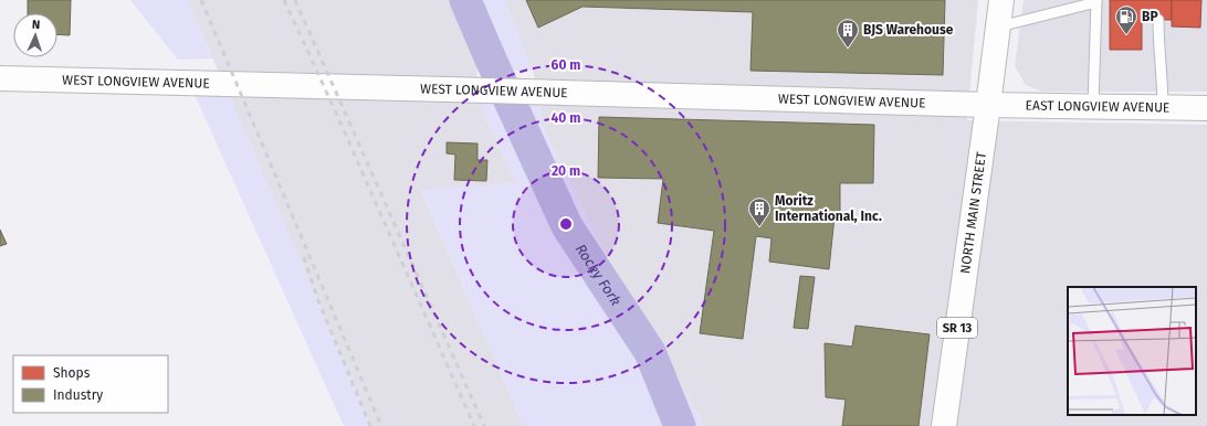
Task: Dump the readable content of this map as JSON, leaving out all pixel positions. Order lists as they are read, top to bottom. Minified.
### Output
{"streets":{"main road":["WEST LONGVIEW AVENUE","EAST LONGVIEW AVENUE","NORTH MAIN STREET","SR 13"]},"crossings":[["WEST LONGVIEW AVENUE","EAST LONGVIEW AVENUE"],["WEST LONGVIEW AVENUE","NORTH MAIN STREET"],["EAST LONGVIEW AVENUE","NORTH MAIN STREET"]],"water":["Rocky Fork"],"places":{"fuel station":["BP"],"building":["BJS Warehouse","Moritz International, Inc."]},"legend":["Shops","Industry"],"north":"top","rings":["60 m","40 m","20 m"]}
